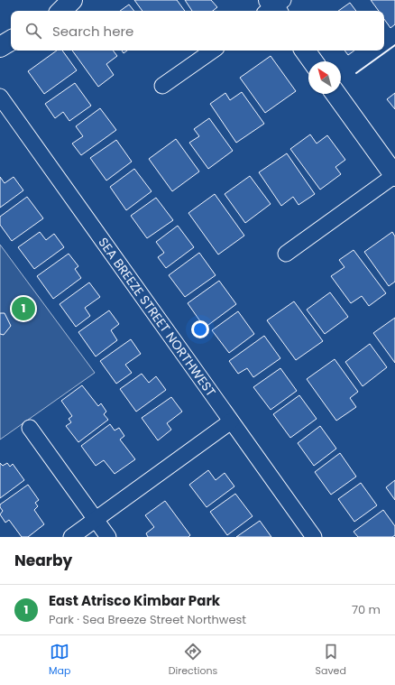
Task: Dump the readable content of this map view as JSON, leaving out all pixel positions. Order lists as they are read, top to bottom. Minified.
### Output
{"streets":{"street":["SEA BREEZE STREET NORTHWEST"]},"north":"top left","page":{"search":"Search here","pins":"1","heading":"Nearby","list":[{"mark":"1","name":"East Atrisco Kimbar Park","note":"Park · Sea Breeze Street Northwest","value":"70 m"}],"nav":["Map","Directions","Saved"]}}
